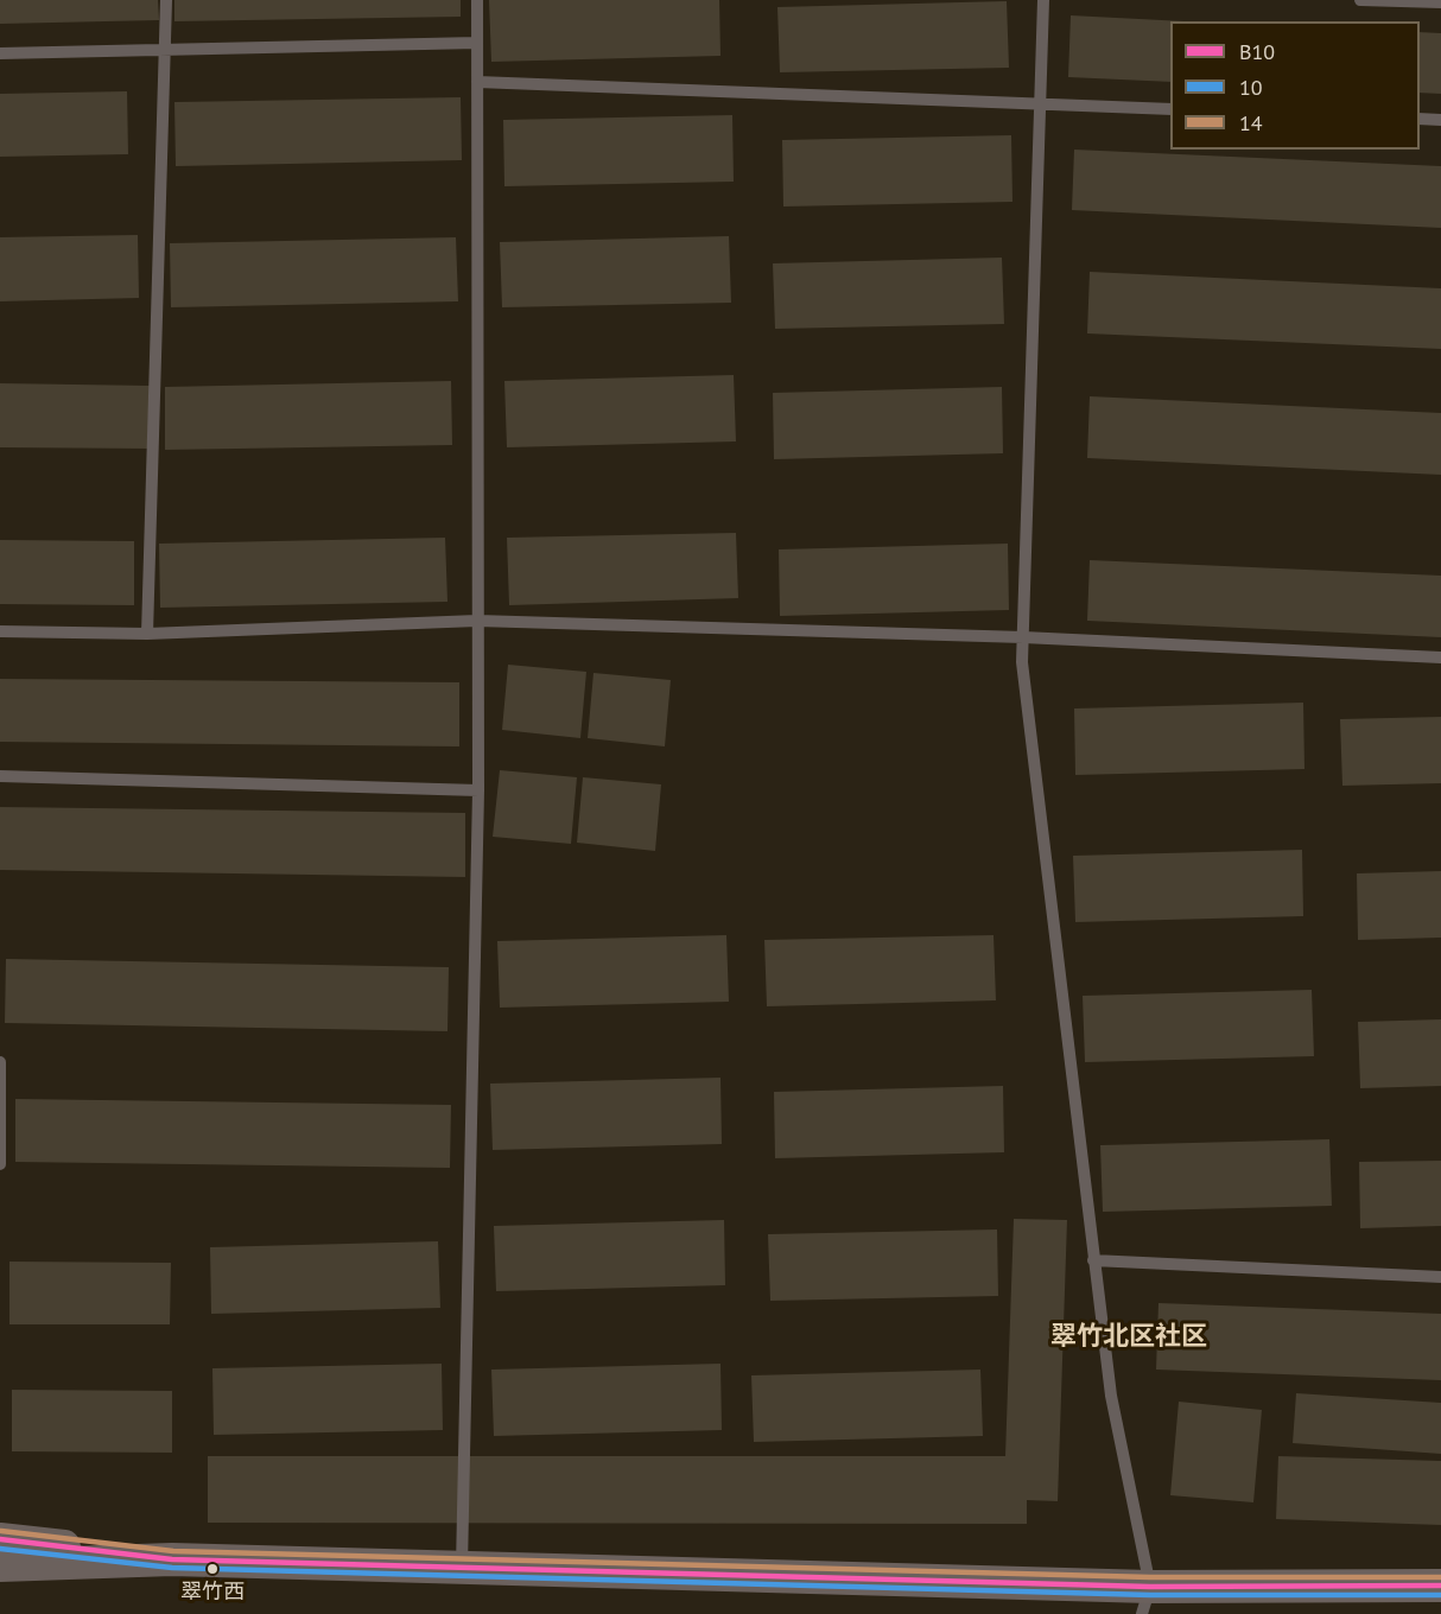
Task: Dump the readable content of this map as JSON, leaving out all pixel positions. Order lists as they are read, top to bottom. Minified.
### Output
{"districts":["翠竹北区社区"],"places":["翠竹西"],"lines":["transit line 14","transit line B10","transit line 10"],"legend":["B10","10","14"]}
